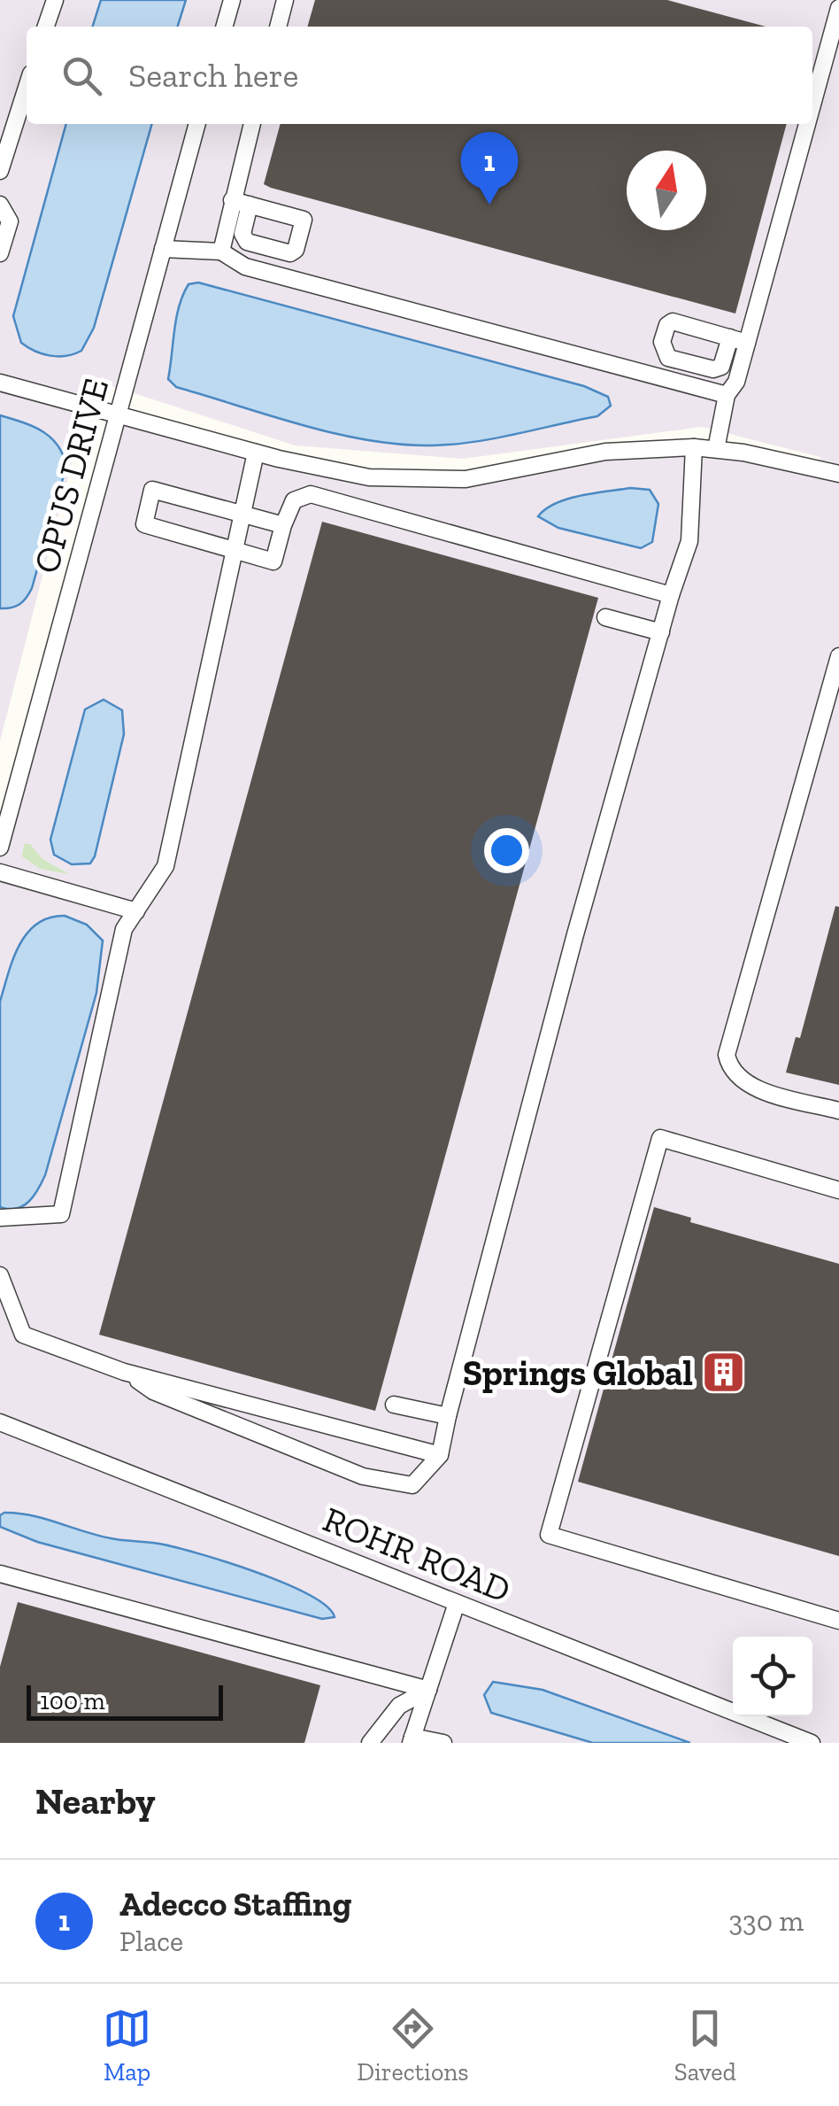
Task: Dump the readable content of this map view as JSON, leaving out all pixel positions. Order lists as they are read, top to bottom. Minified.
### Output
{"streets":{"street":["OPUS DRIVE","ROHR ROAD"]},"places":{"building":["Springs Global"]},"scale_bar":"100 m","north":"top","page":{"search":"Search here","pins":"1","scale":"100 m","heading":"Nearby","list":[{"mark":"1","name":"Adecco Staffing","note":"Place","value":"330 m"}],"nav":["Map","Directions","Saved"]}}
